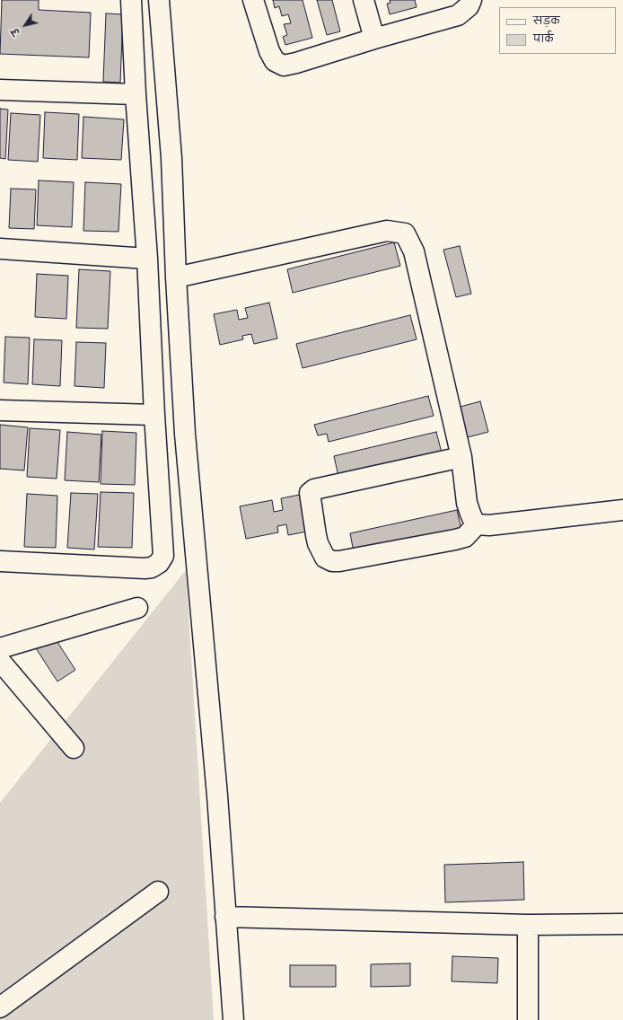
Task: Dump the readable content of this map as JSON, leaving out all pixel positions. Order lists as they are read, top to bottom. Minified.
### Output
{"legend":["सड़क","पार्क"],"north":"bottom left"}
